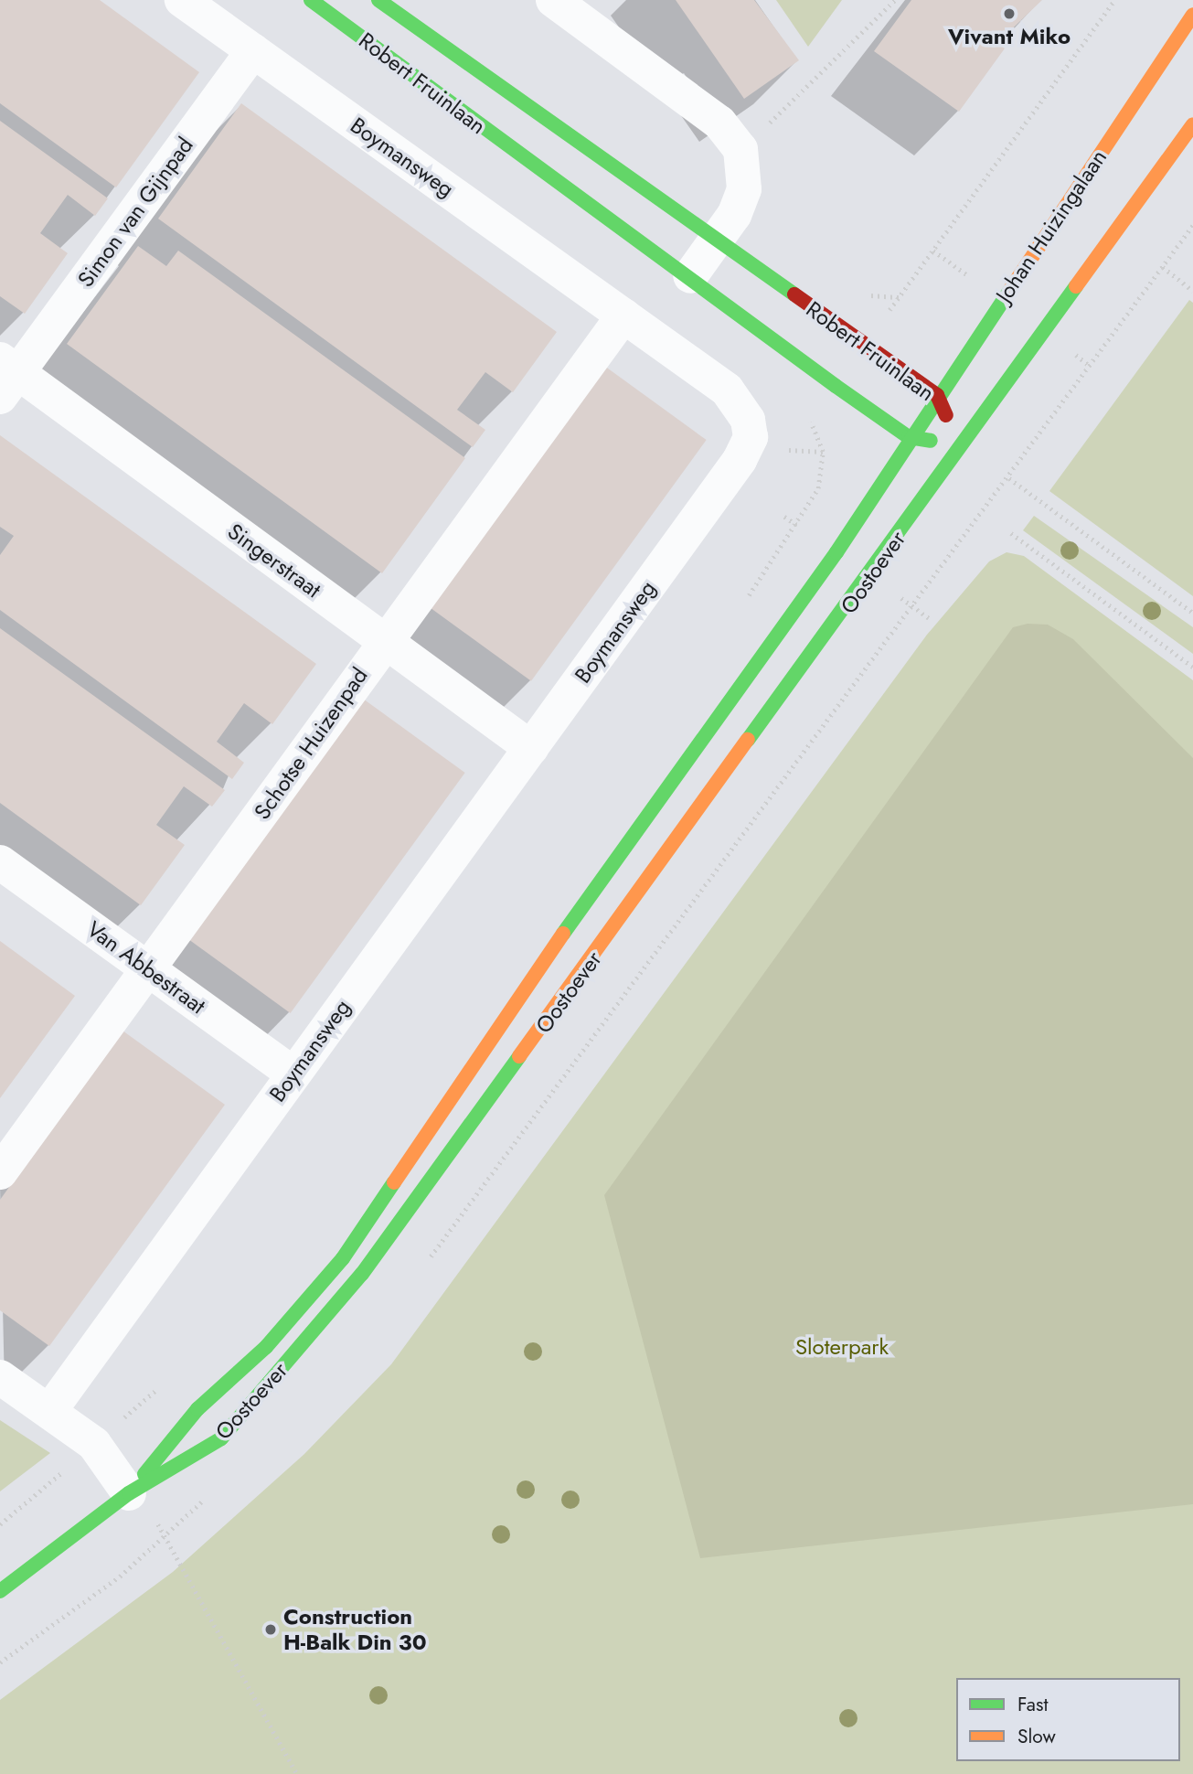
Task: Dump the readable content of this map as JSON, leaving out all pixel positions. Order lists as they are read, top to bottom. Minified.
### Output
{"streets":{"main road":["Robert Fruinlaan","Johan Huizingalaan","Oostoever"],"street":["Boymansweg","Simon van Gijnpad","Singerstraat","Schotse Huizenpad","Van Abbestraat"]},"crossings":[["Robert Fruinlaan","Johan Huizingalaan"],["Robert Fruinlaan","Oostoever"],["Boymansweg","Simon van Gijnpad"],["Boymansweg","Singerstraat"],["Boymansweg","Schotse Huizenpad"],["Boymansweg","Van Abbestraat"],["Simon van Gijnpad","Singerstraat"],["Johan Huizingalaan","Oostoever"],["Singerstraat","Schotse Huizenpad"],["Schotse Huizenpad","Van Abbestraat"]],"parks":["Sloterpark"],"places":["Vivant Miko","Construction H-Balk Din 30"],"legend":["Fast","Slow"]}
